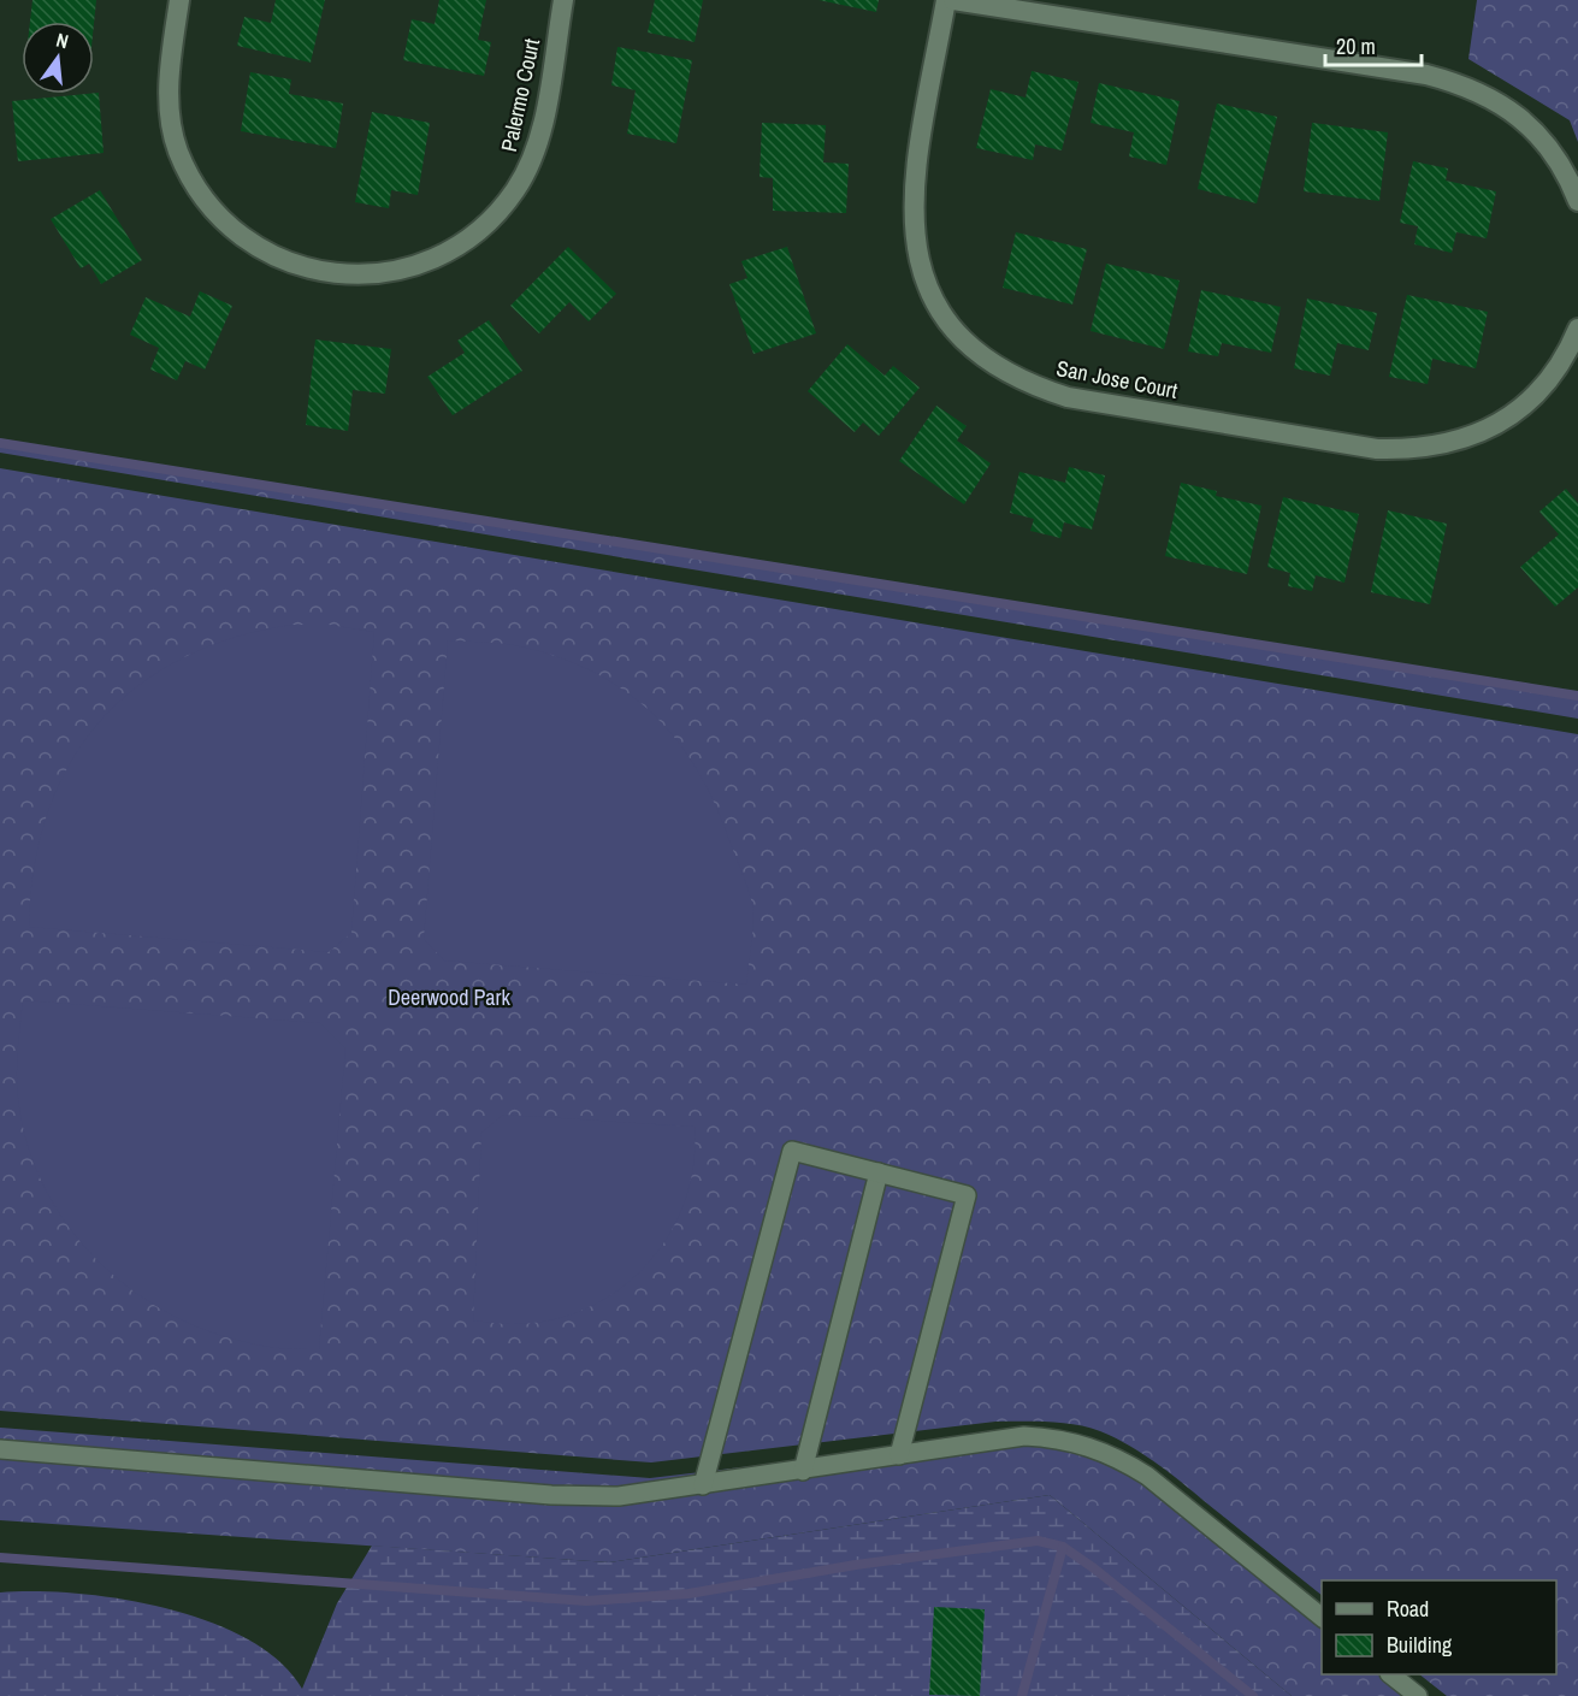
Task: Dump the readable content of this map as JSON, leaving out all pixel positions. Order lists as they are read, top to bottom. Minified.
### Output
{"streets":{"street":["Palermo Court","San Jose Court"]},"parks":["Deerwood Park"],"legend":["Road","Building"],"scale_bar":"20 m","north":"top"}
